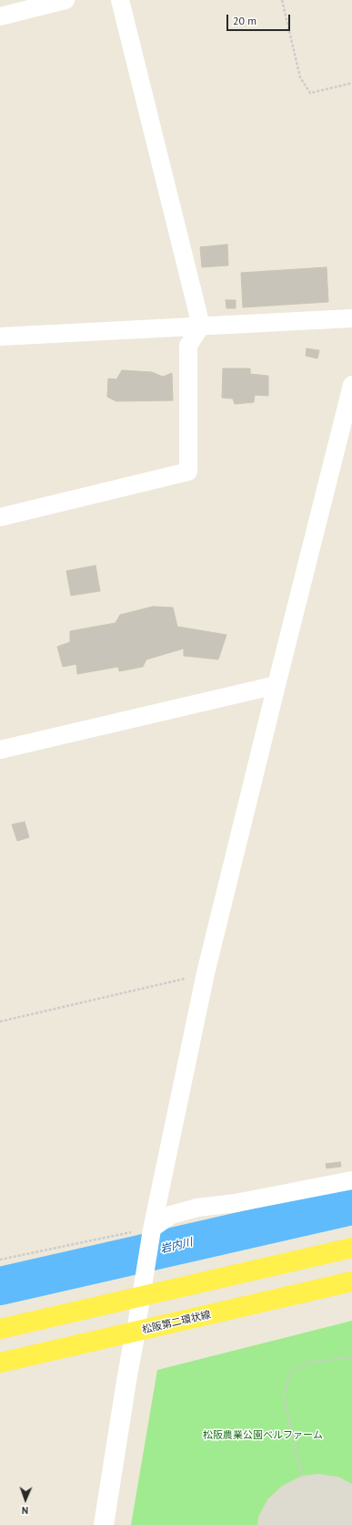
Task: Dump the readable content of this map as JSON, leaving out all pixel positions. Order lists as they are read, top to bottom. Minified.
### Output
{"streets":{"main road":["松阪第二環状線"]},"water":["岩内川"],"parks":["松阪農業公園ベルファーム"],"scale_bar":"20 m","north":"bottom"}
